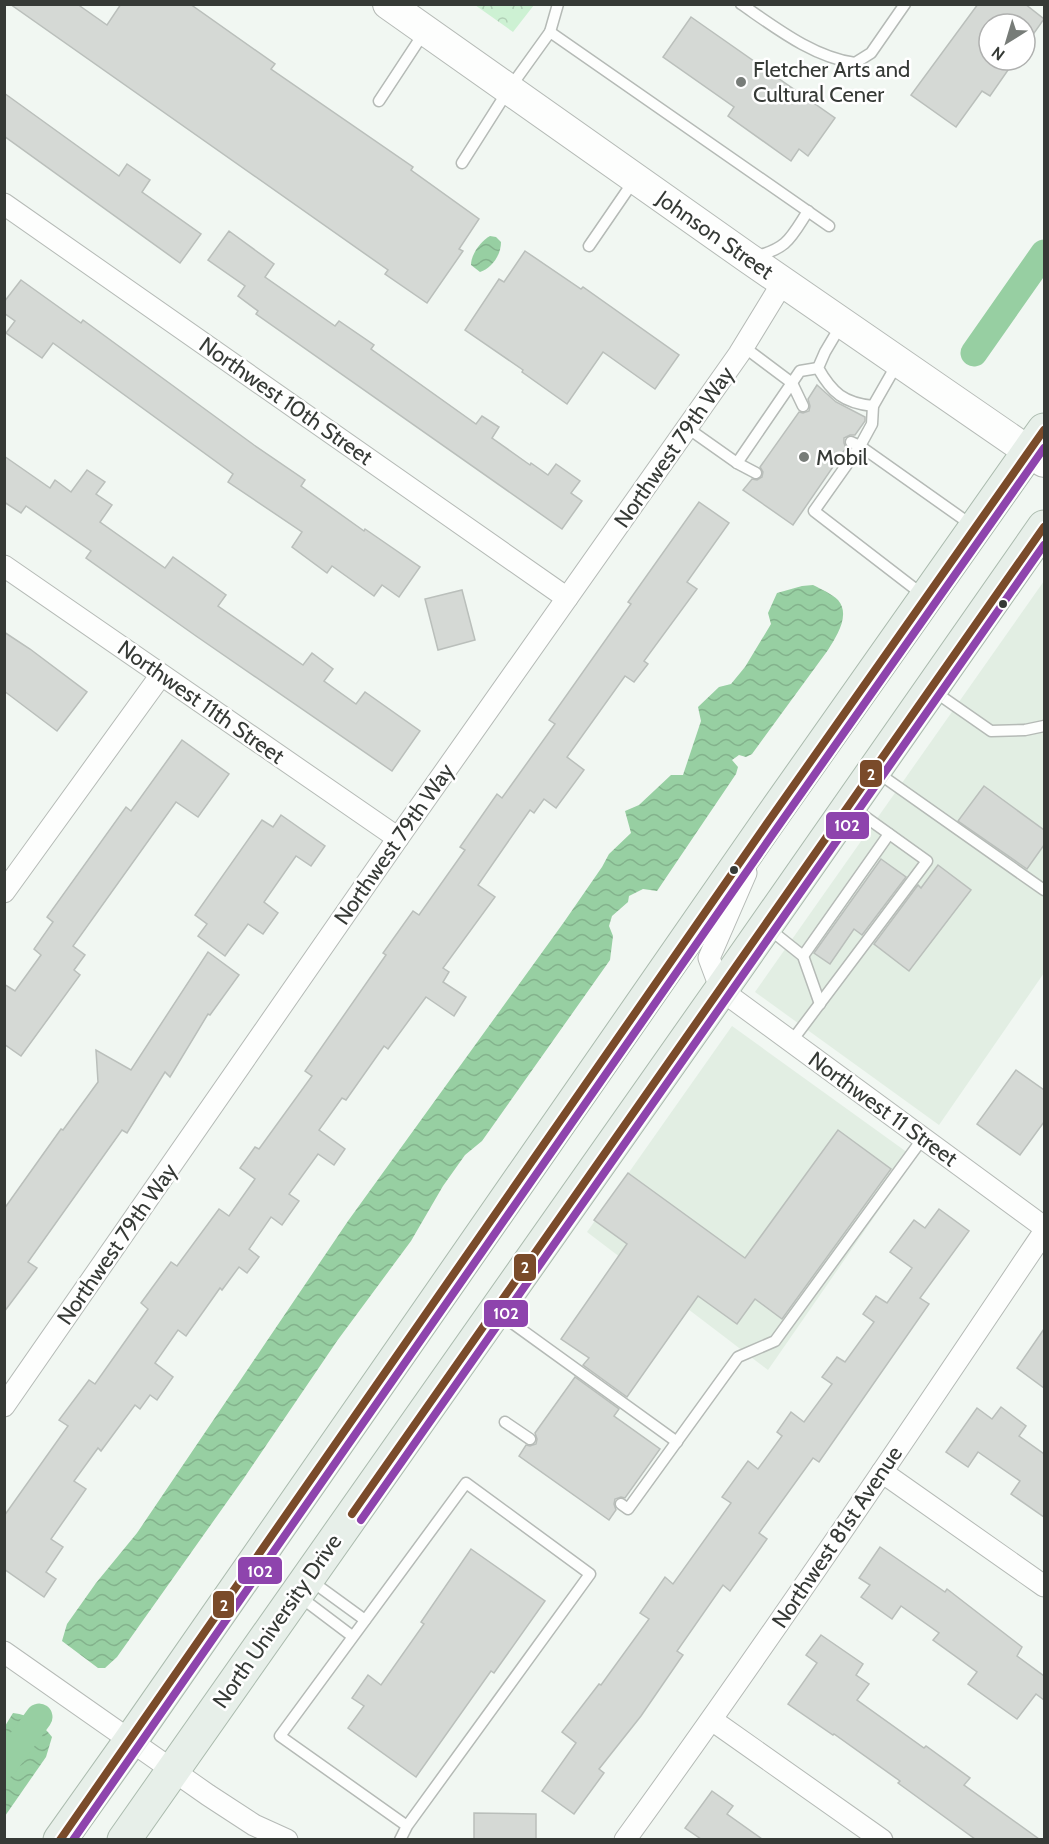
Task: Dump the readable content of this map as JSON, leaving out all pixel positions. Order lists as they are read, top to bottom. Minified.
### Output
{"streets":{"main road":["North University Drive"],"street":["Johnson Street","Northwest 10th Street","Northwest 79th Way","Northwest 11th Street","Northwest 11 Street","Northwest 81st Avenue"]},"crossings":[["Johnson Street","Northwest 79th Way"],["Northwest 10th Street","Northwest 79th Way"],["Northwest 79th Way","Northwest 11th Street"],["Northwest 11 Street","North University Drive"]],"places":["Fletcher Arts and Cultural Cener","Mobil"],"lines":["transit line 2","transit line 102"],"north":"bottom left"}
